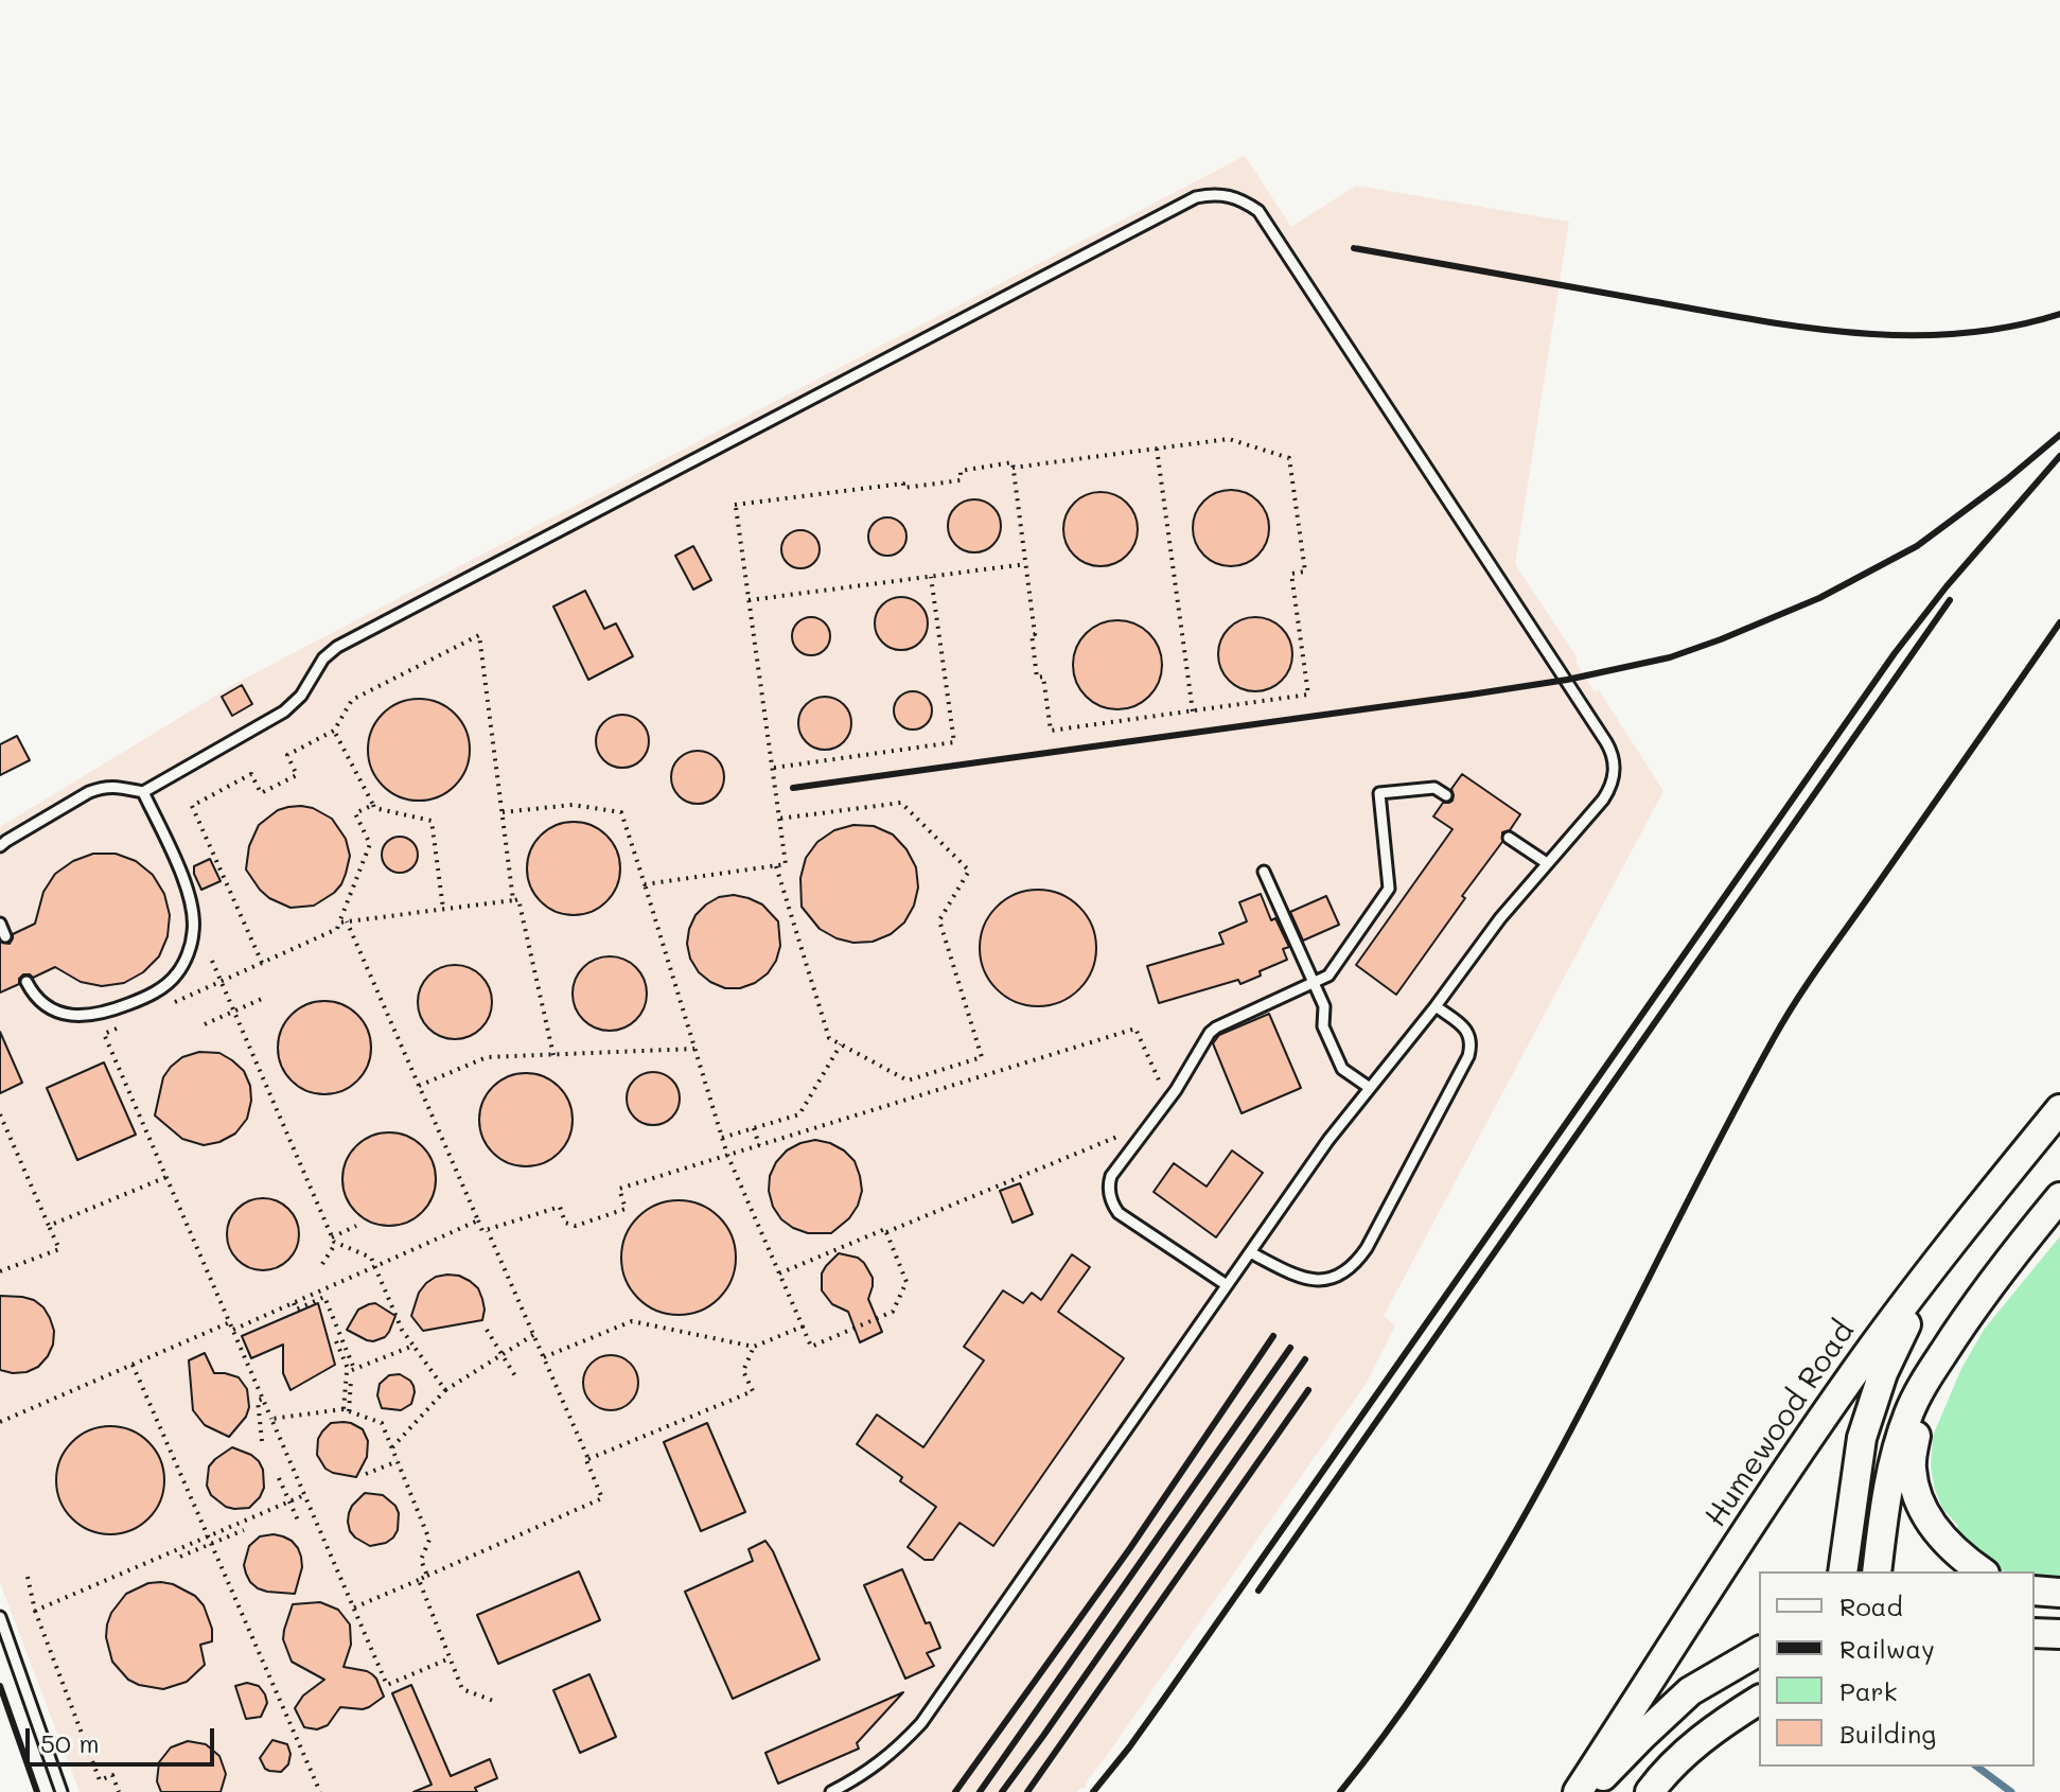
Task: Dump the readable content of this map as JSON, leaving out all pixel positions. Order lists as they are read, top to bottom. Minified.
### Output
{"streets":{"main road":["Humewood Road"]},"legend":["Road","Railway","Park","Building"],"scale_bar":"50 m"}
